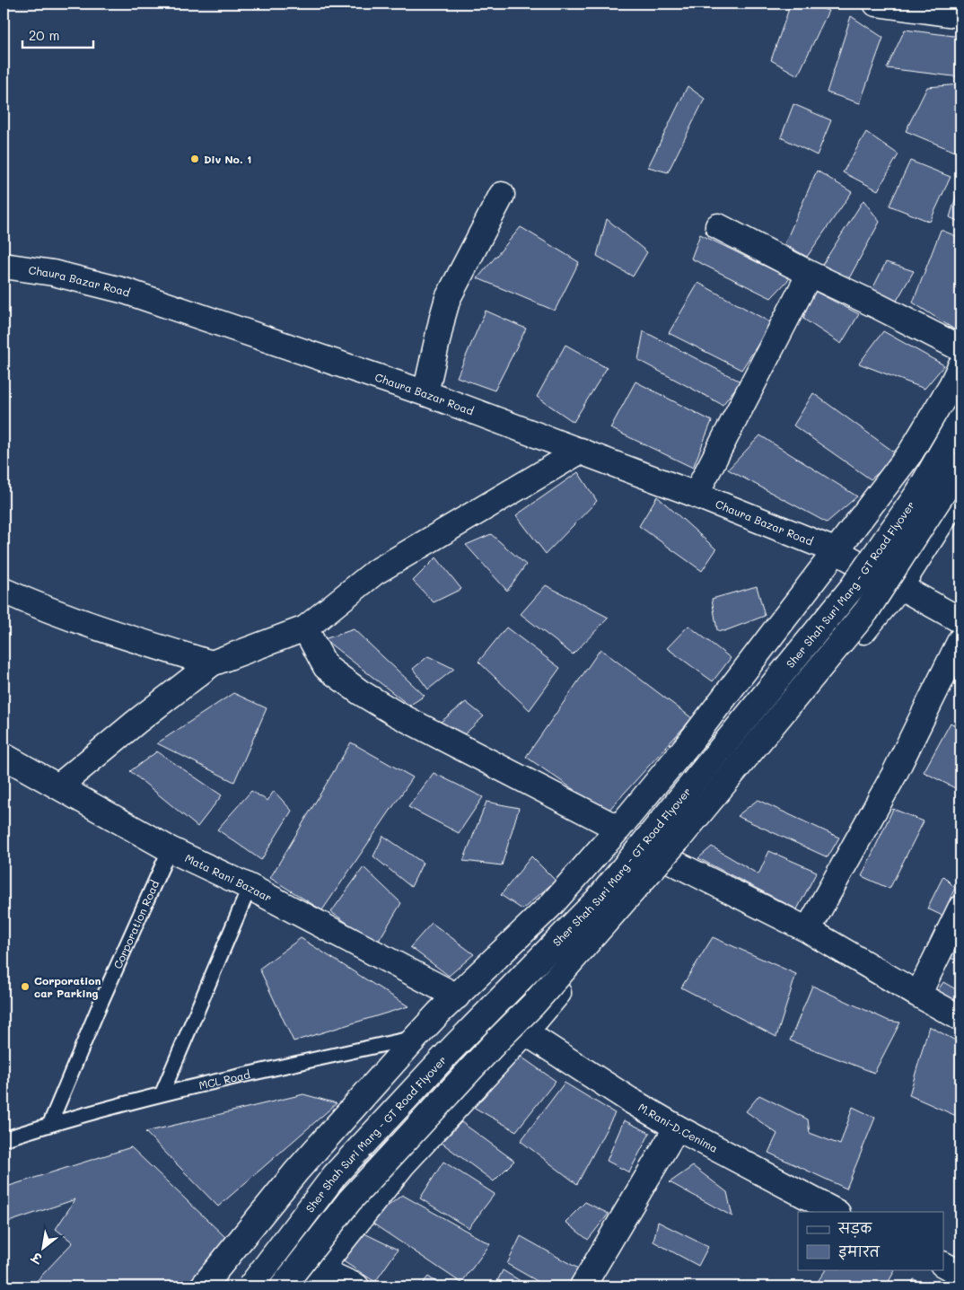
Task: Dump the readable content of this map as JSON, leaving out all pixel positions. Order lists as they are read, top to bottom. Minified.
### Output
{"streets":{"street":["Chaura Bazar Road","Sher Shah Suri Marg - GT Road Flyover","Mata Rani Bazaar","M.Rani-D.Cenima"],"lane":["Corporation Road","MCL Road"]},"crossings":[["Mata Rani Bazaar","Corporation Road"],["Corporation Road","MCL Road"]],"places":["Div No. 1","Corporation car Parking"],"legend":["सड़क","इमारत"],"scale_bar":"20 m","north":"bottom left"}
